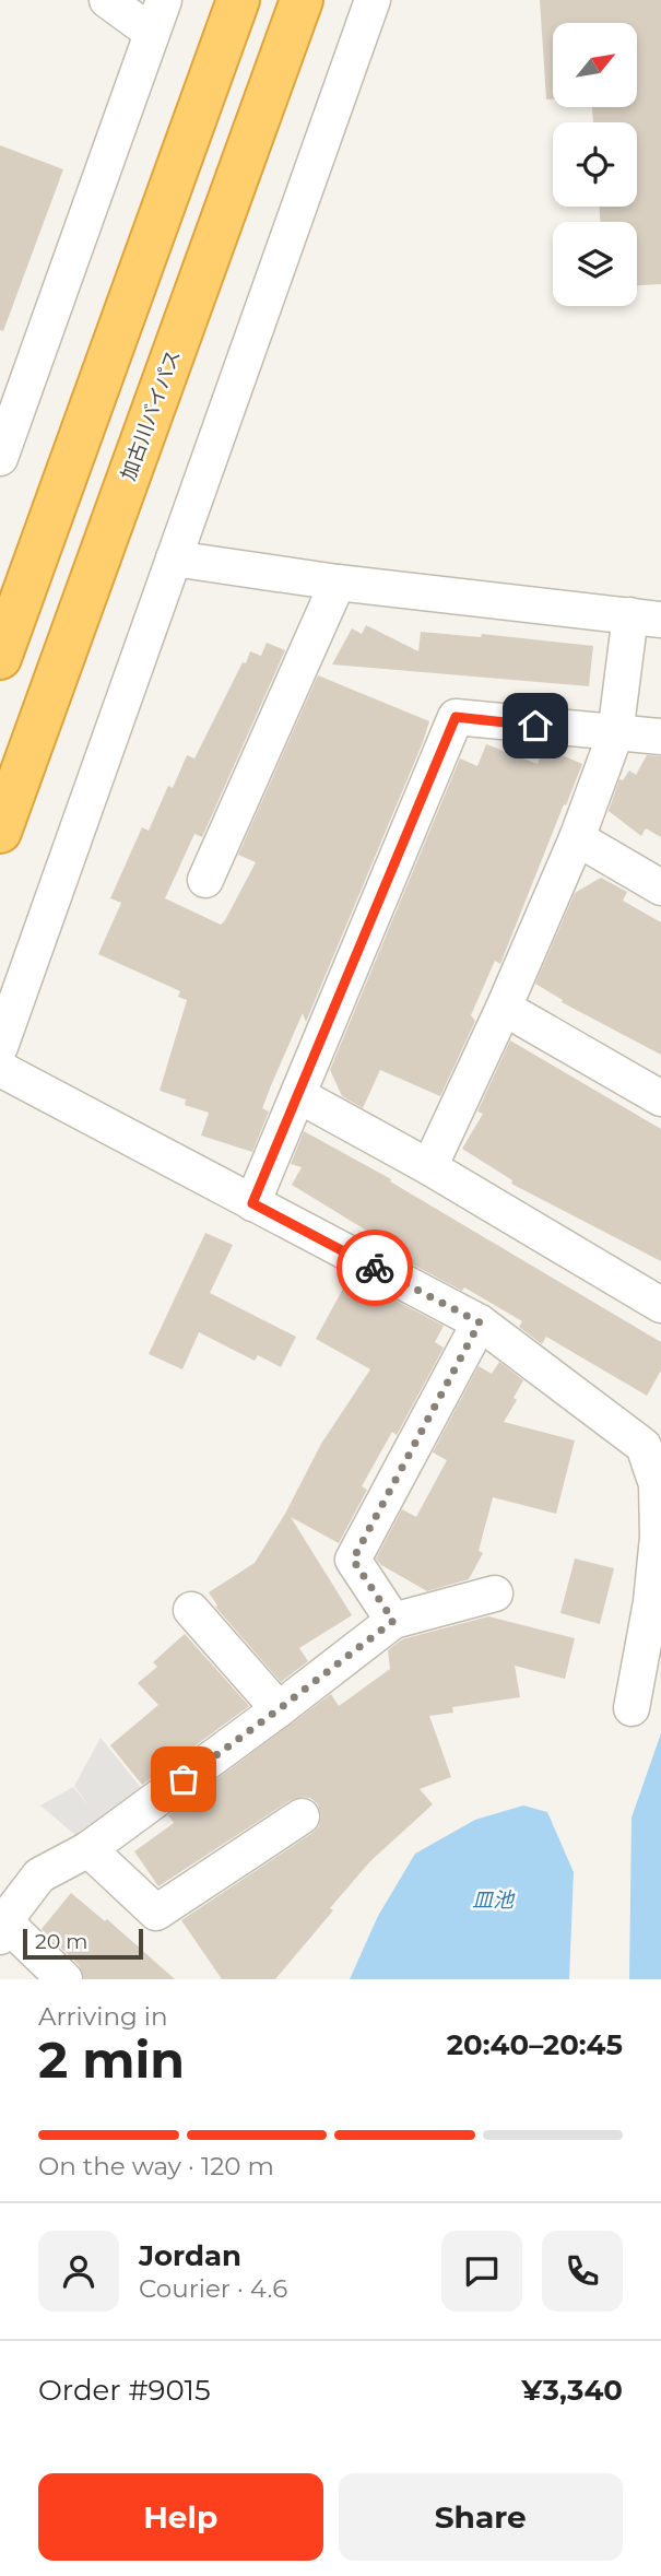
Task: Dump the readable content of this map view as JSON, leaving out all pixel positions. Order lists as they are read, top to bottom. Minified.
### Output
{"streets":{"highway":["加古川バイパス"]},"water":["皿池"],"scale_bar":"20 m","north":"top right","page":{"scale":"20 m","heading":["2 min","Arriving in","20:40–20:45"],"panel":["Jordan","Courier · 4.6","Order #9015","¥3,340"],"bar":"On the way · 120 m","buttons":["Help","Share"]}}
